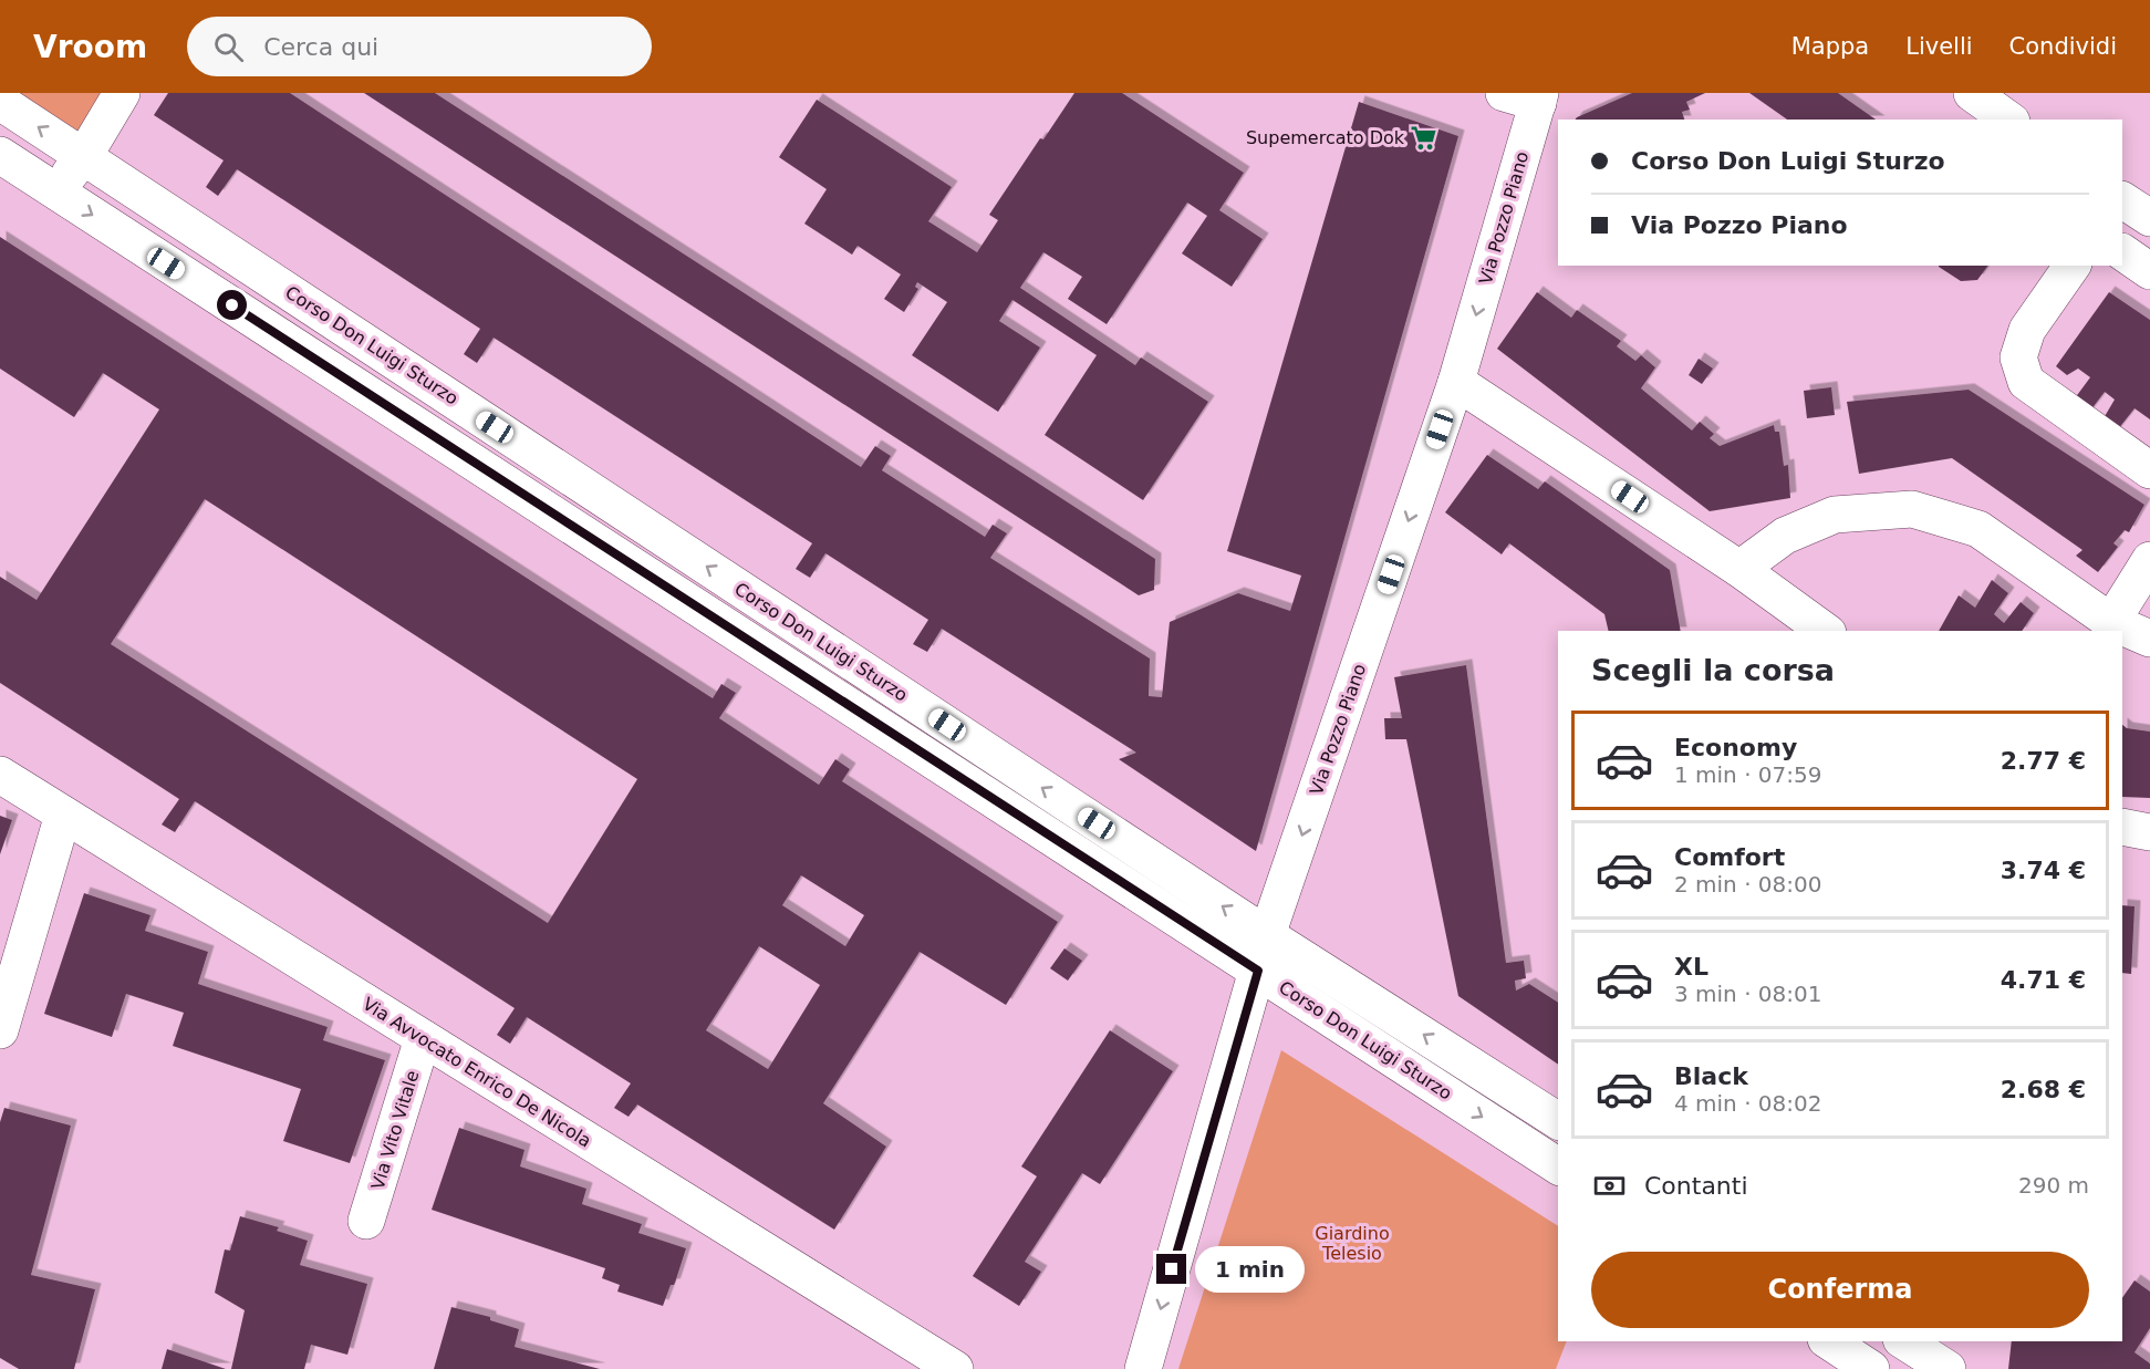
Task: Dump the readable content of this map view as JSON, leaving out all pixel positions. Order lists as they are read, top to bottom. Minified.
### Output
{"streets":{"street":["Via Pozzo Piano","Corso Don Luigi Sturzo","Via Avvocato Enrico De Nicola","Via Vito Vitale"]},"crossings":[["Via Pozzo Piano","Corso Don Luigi Sturzo"],["Via Avvocato Enrico De Nicola","Via Vito Vitale"]],"one_way":["Via Pozzo Piano"],"parks":["Giardino Telesio"],"places":{"supermarket":["Supemercato Dok"]},"page":{"header":"Vroom","search":"Cerca qui","nav":["Mappa","Livelli","Condividi"],"banner":["Corso Don Luigi Sturzo","Via Pozzo Piano"],"heading":"Scegli la corsa","list":[{"name":"Economy","note":"1 min · 07:59","value":"2.77 €"},{"name":"Comfort","note":"2 min · 08:00","value":"3.74 €"},{"name":"XL","note":"3 min · 08:01","value":"4.71 €"},{"name":"Black","note":"4 min · 08:02","value":"2.68 €"}],"pay":["Contanti","290 m"],"buttons":"Conferma","bubble":"1 min"}}
